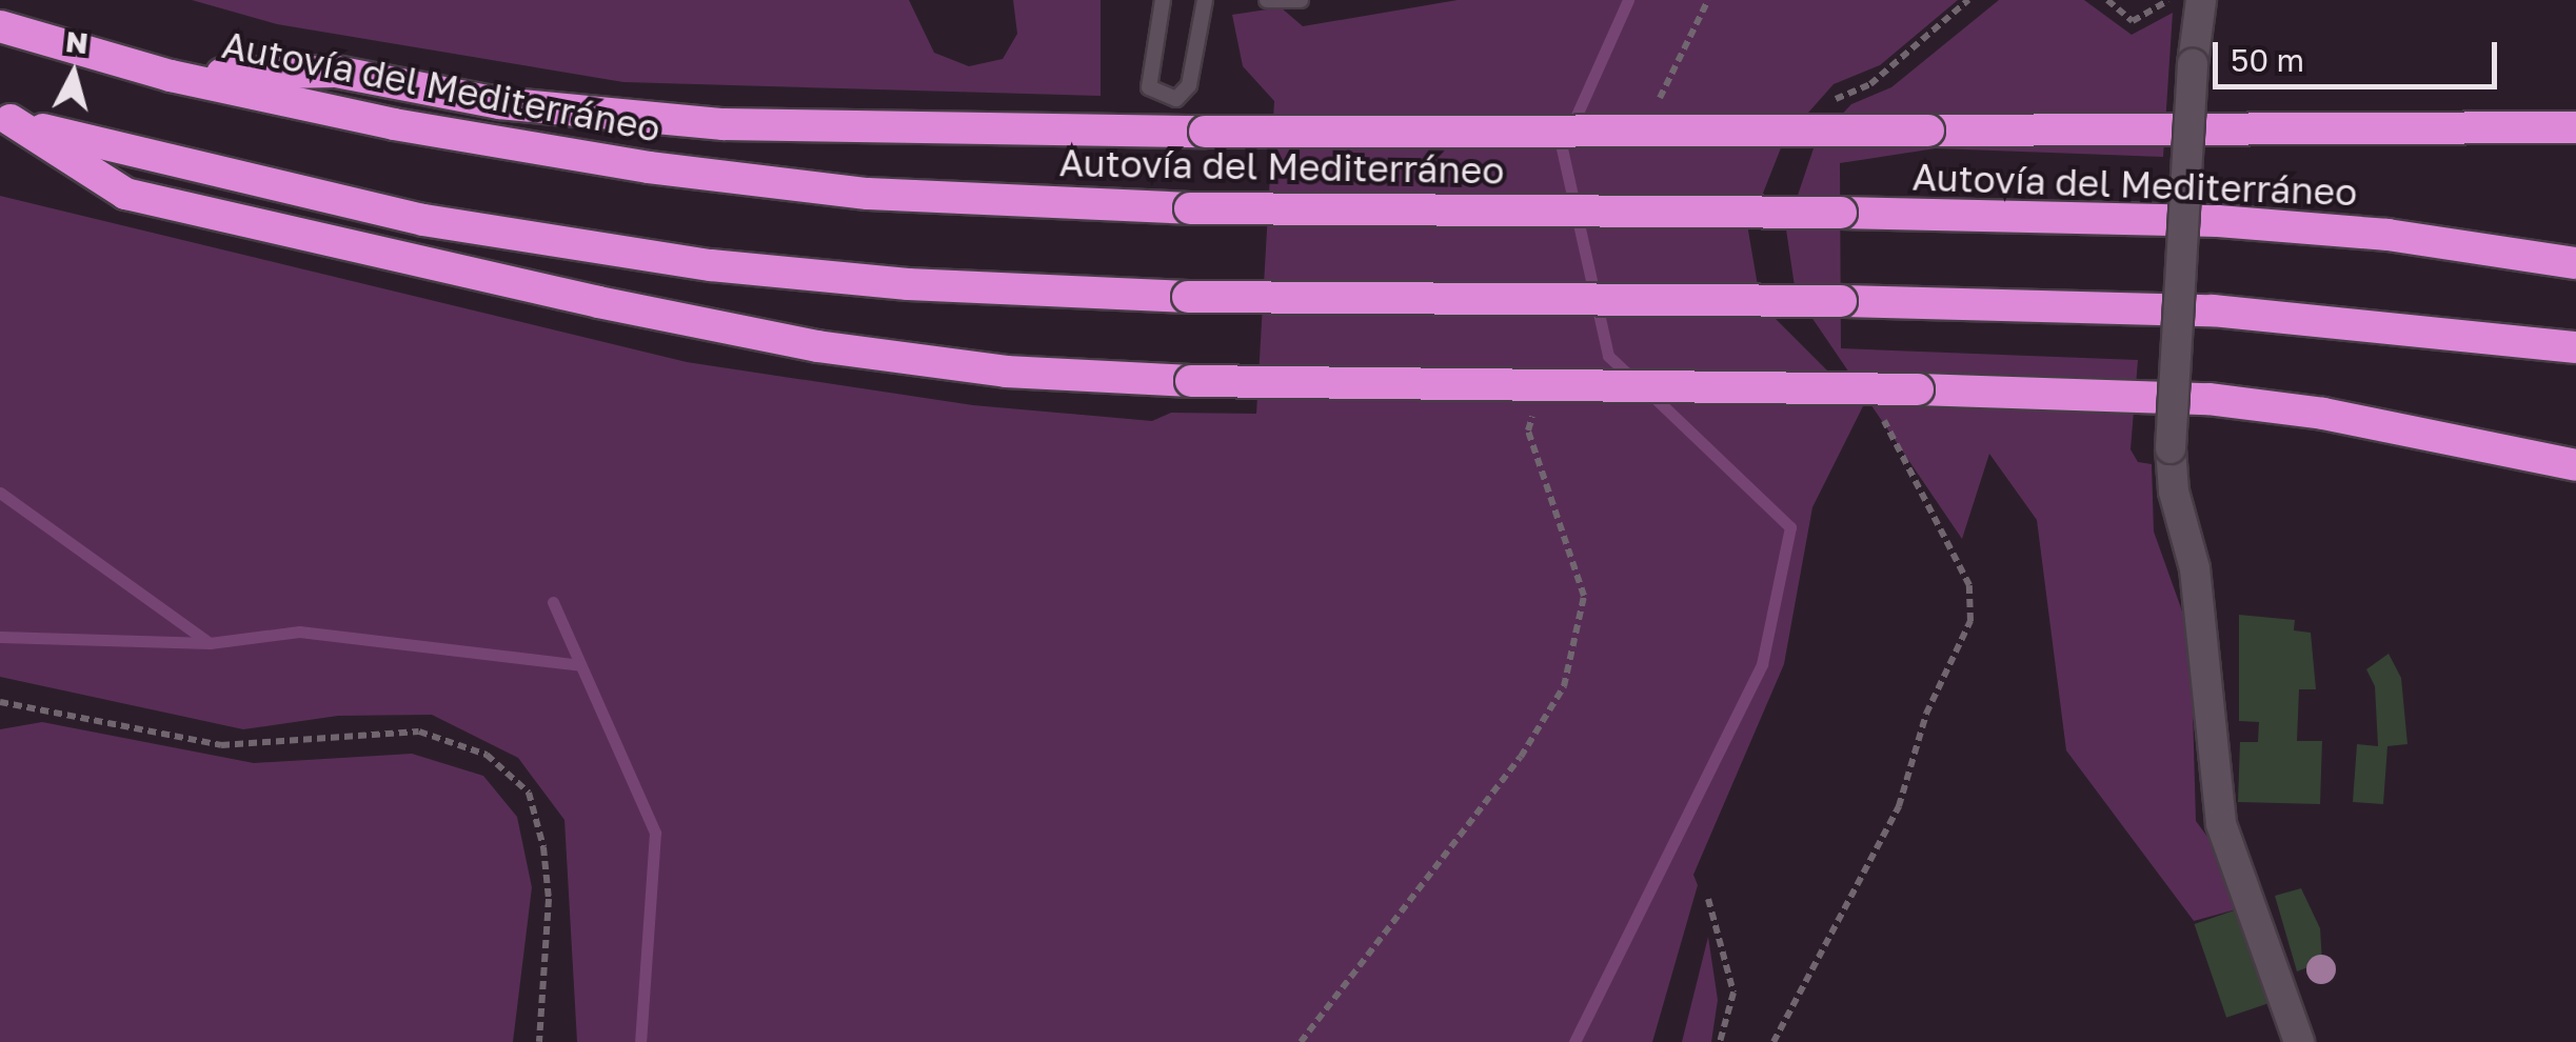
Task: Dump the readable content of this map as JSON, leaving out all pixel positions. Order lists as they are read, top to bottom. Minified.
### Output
{"streets":{"highway":["Autovía del Mediterráneo"]},"scale_bar":"50 m","north":"top"}
